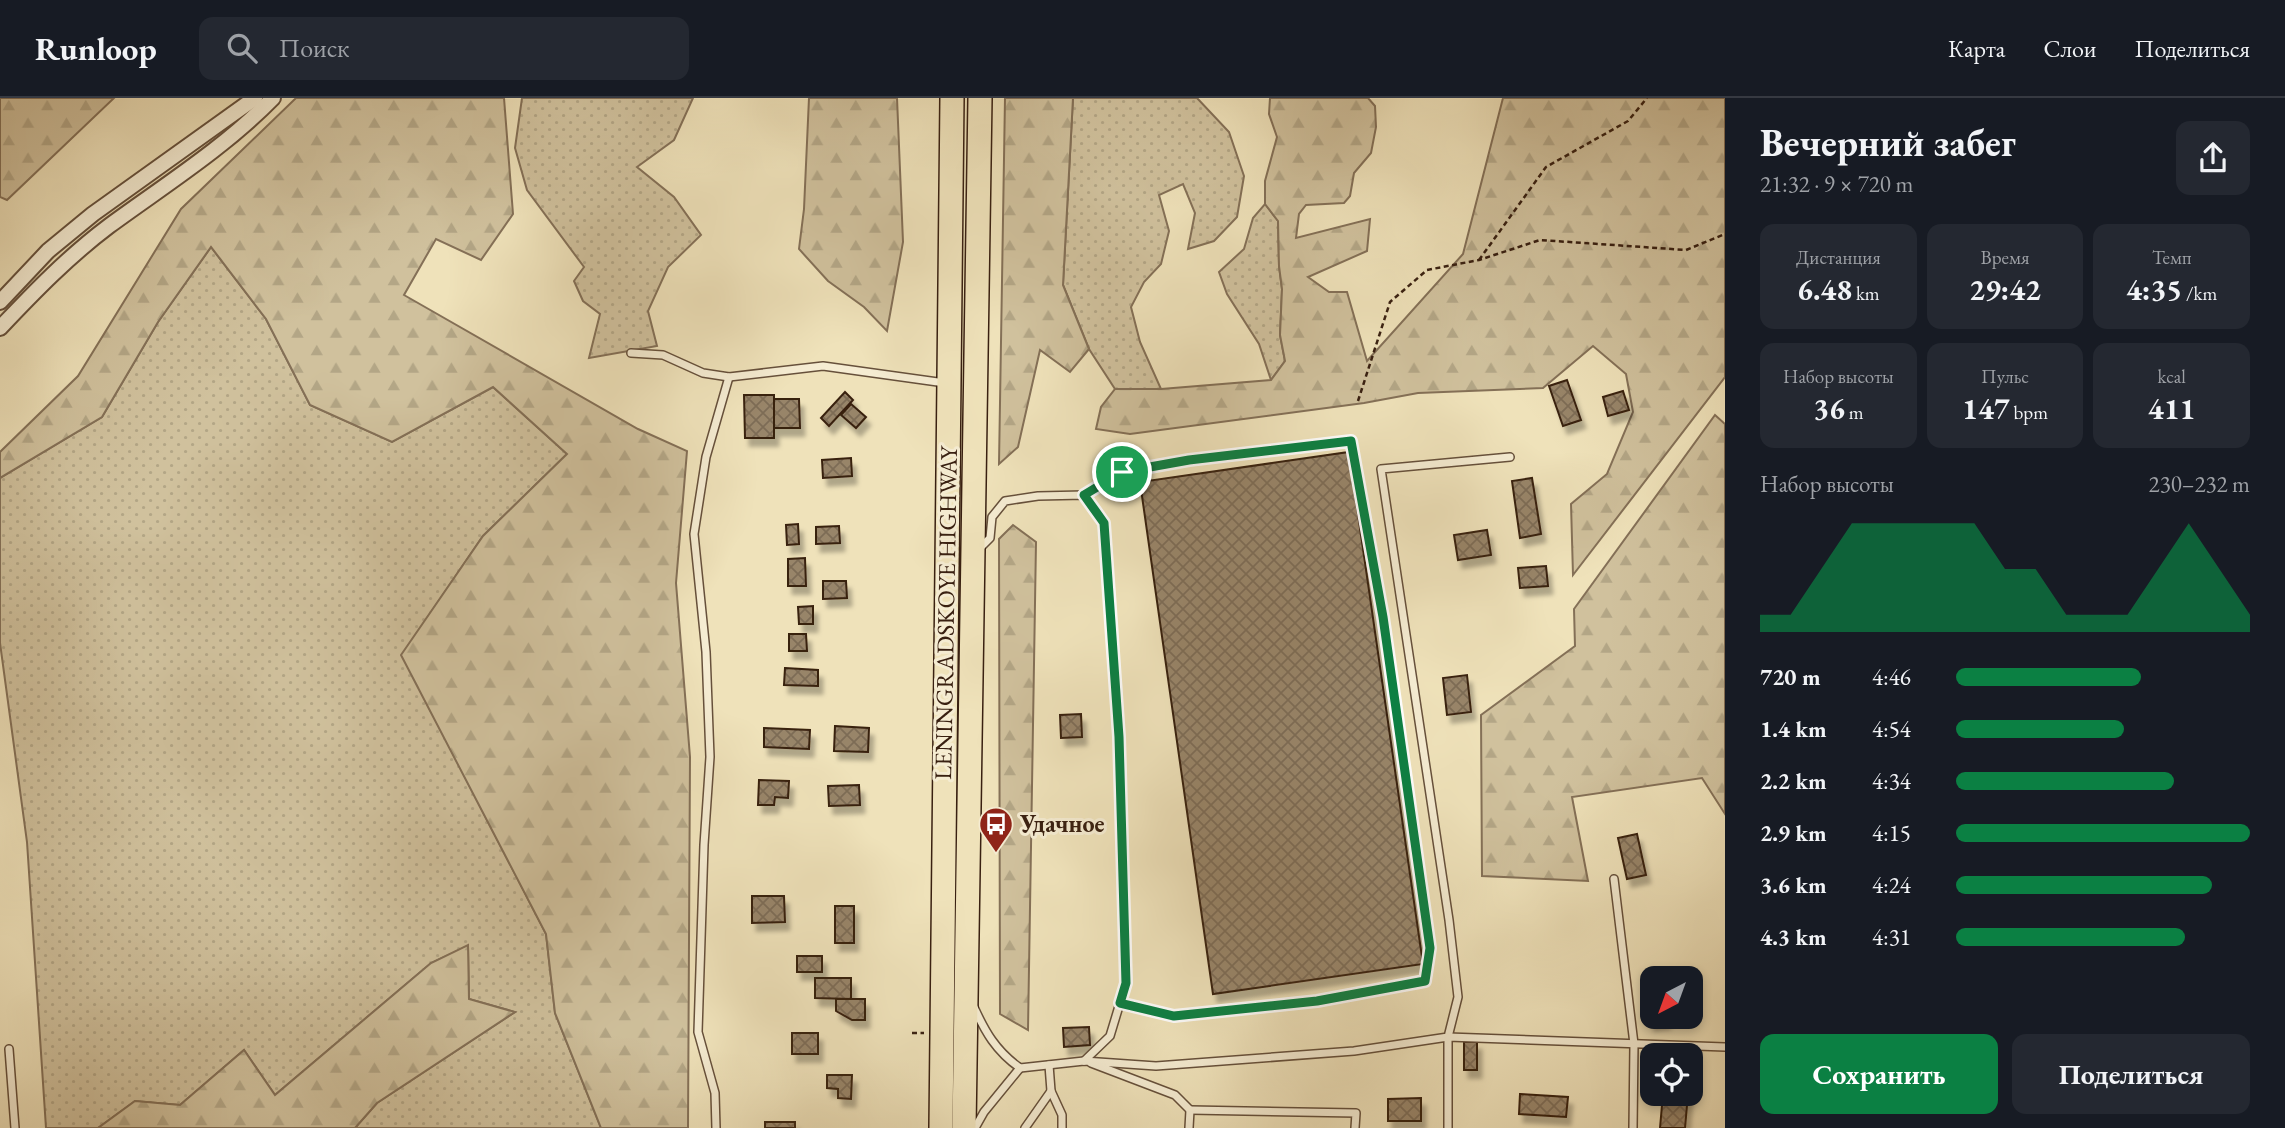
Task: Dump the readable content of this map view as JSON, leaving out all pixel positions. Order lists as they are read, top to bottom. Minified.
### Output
{"streets":{"highway":["LENINGRADSKOYE HIGHWAY"]},"places":{"bus stop":["Удачное"]},"north":"bottom left","page":{"header":"Runloop","search":"Поиск","nav":["Карта","Слои","Поделиться"],"heading":["Вечерний забег","21:32 · 9 × 720 m"],"stats":[["Дистанция","6.48 km"],["Время","29:42"],["Темп","4:35 /km"],["Набор высоты","36 m"],["Пульс","147 bpm"],["kcal","411"]],"chart":["Набор высоты","230–232 m"],"list":[{"name":"720 m","note":"4:46"},{"name":"1.4 km","note":"4:54"},{"name":"2.2 km","note":"4:34"},{"name":"2.9 km","note":"4:15"},{"name":"3.6 km","note":"4:24"},{"name":"4.3 km","note":"4:31"}],"buttons":["Сохранить","Поделиться"]}}
